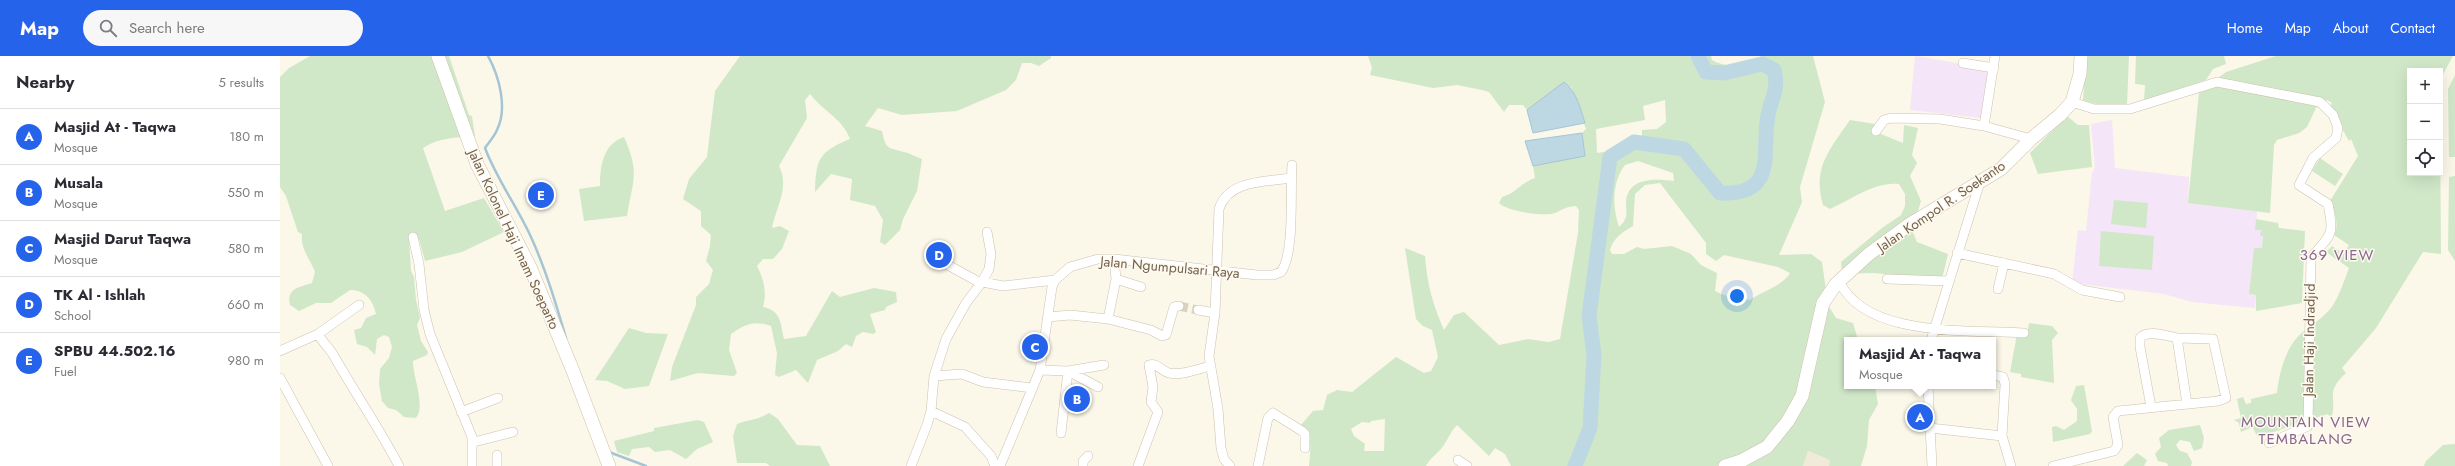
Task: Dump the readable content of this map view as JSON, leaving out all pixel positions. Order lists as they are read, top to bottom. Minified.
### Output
{"streets":{"main road":["Jalan Kompol R. Soekanto","Jalan Kolonel Haji Imam Soeparto"],"street":["Jalan Ngumpulsari Raya","Jalan Haji Indradjid"]},"crossings":[["Jalan Kompol R. Soekanto","Jalan Haji Indradjid"]],"districts":["369 VIEW","MOUNTAIN VIEW TEMBALANG"],"page":{"header":"Map","search":"Search here","nav":["Home","Map","About","Contact"],"heading":["Nearby","5 results"],"map_buttons":["+","−"],"list":[{"mark":"A","name":"Masjid At - Taqwa","note":"Mosque","value":"180 m"},{"mark":"B","name":"Musala","note":"Mosque","value":"550 m"},{"mark":"C","name":"Masjid Darut Taqwa","note":"Mosque","value":"580 m"},{"mark":"D","name":"TK Al - Ishlah","note":"School","value":"660 m"},{"mark":"E","name":"SPBU 44.502.16","note":"Fuel","value":"980 m"}],"pins":["E","D","C","B","A"],"popup":["Masjid At - Taqwa","Mosque"]}}
